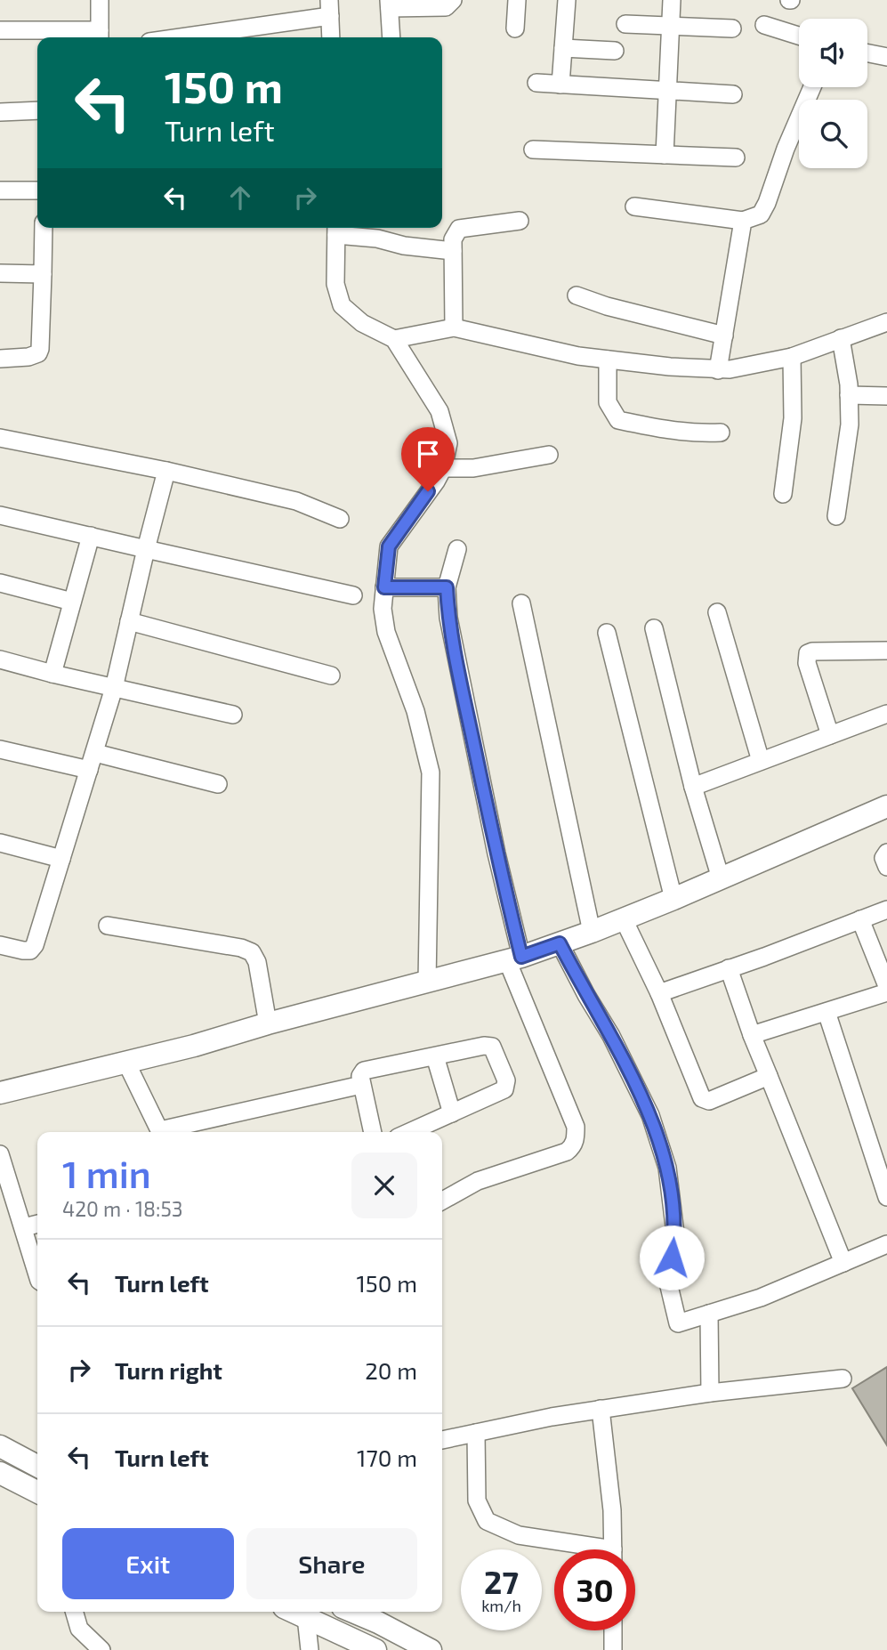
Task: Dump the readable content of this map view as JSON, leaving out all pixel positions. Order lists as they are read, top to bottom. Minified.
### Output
{"page":{"turn":["150 m","Turn left"],"heading":["1 min","420 m · 18:53"],"list":[{"name":"Turn left","value":"150 m"},{"name":"Turn right","value":"20 m"},{"name":"Turn left","value":"170 m"}],"buttons":["Exit","Share"],"speed":"27 km/h","limit":"30"}}
